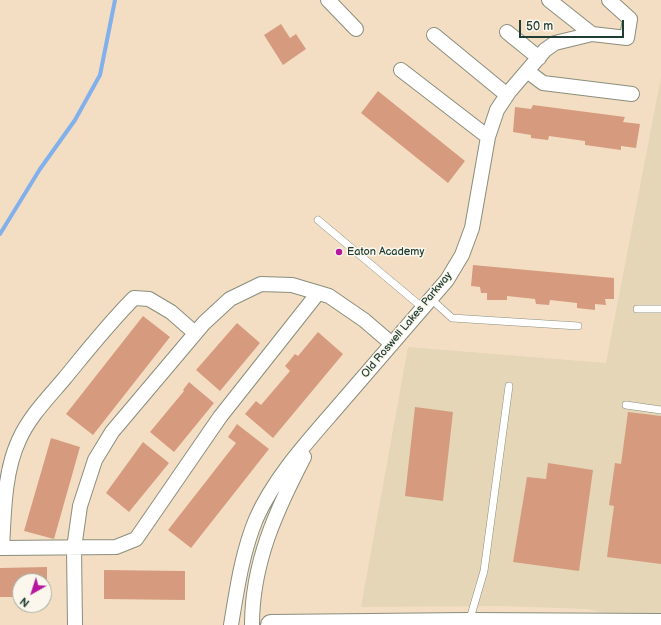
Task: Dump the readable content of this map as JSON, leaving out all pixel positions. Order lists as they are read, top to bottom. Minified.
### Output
{"streets":{"street":["Old Roswell Lakes Parkway"]},"places":["Eaton Academy"],"scale_bar":"50 m","north":"bottom left"}
